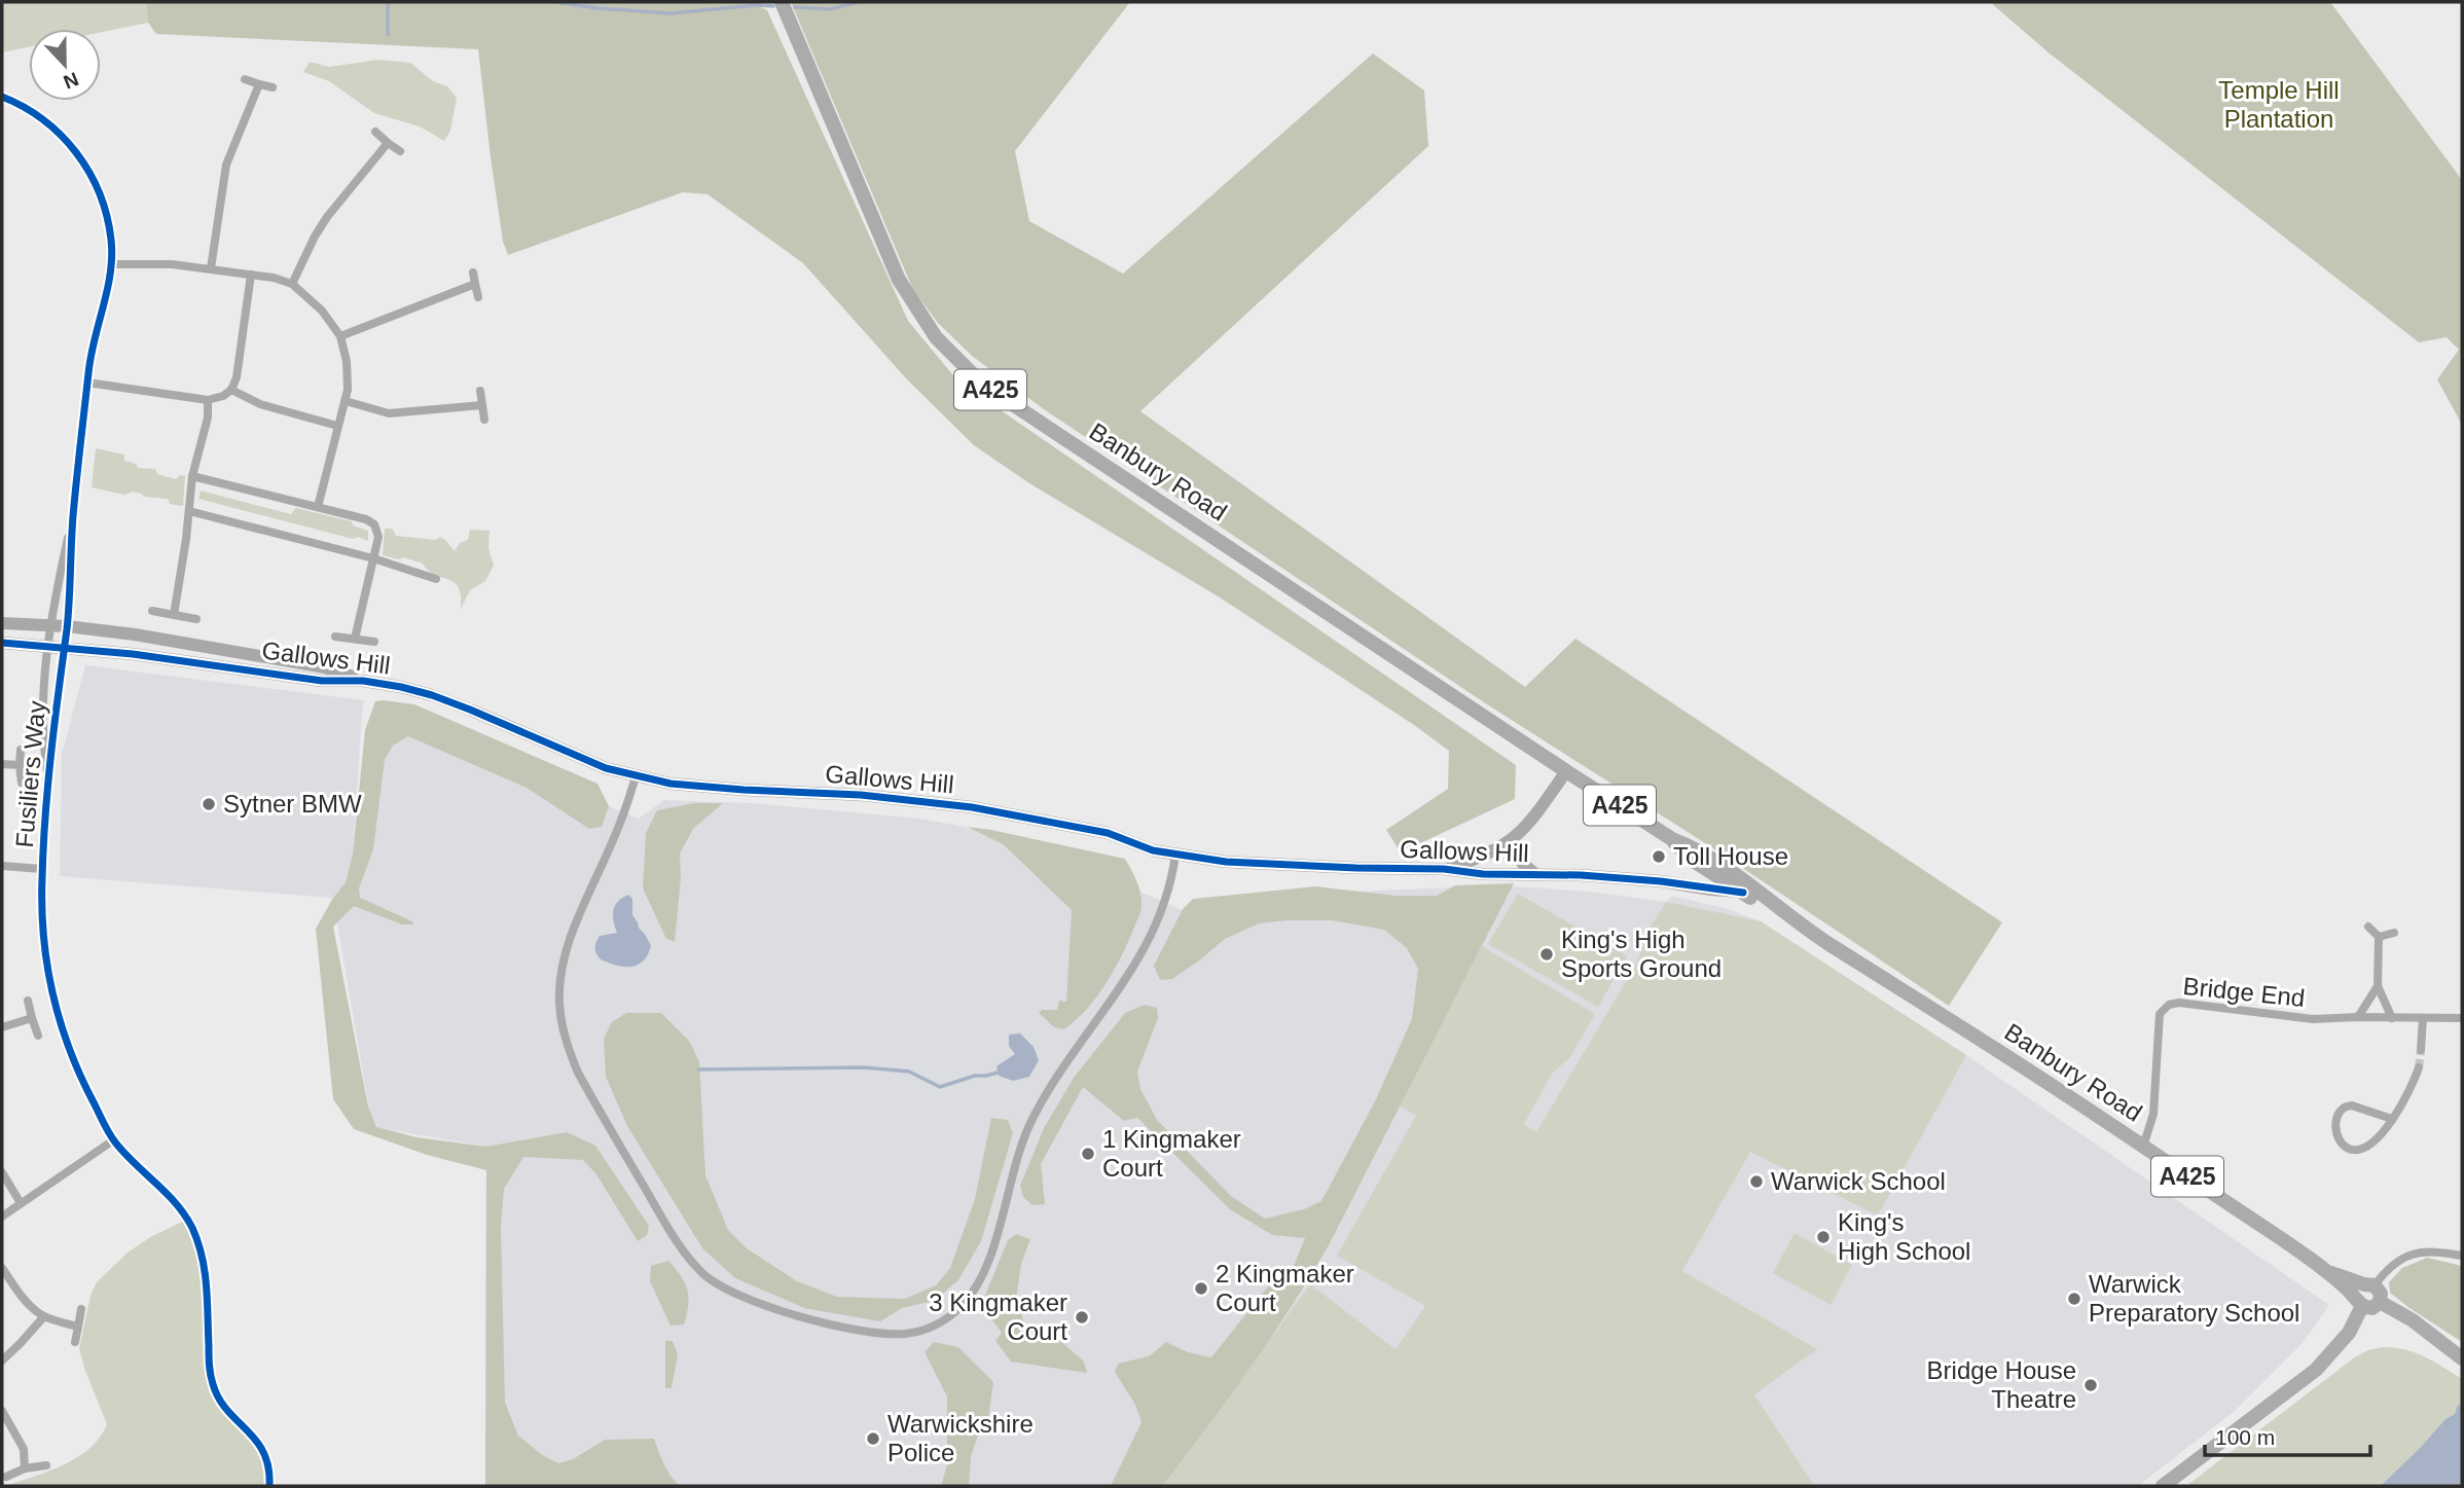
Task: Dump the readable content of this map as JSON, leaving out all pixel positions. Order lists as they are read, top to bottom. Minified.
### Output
{"streets":{"main road":["A425","Banbury Road"],"street":["Gallows Hill","Fusiliers Way","Bridge End"]},"crossings":[["Banbury Road","Gallows Hill"],["Banbury Road","Bridge End"],["Gallows Hill","Fusiliers Way"]],"parks":["Temple Hill Plantation"],"places":["Sytner BMW","Toll House","King's High Sports Ground","1 Kingmaker Court","Warwick School","King's High School","2 Kingmaker Court","Warwick Preparatory School","3 Kingmaker Court","Bridge House Theatre","Warwickshire Police"],"scale_bar":"100 m","north":"bottom"}
